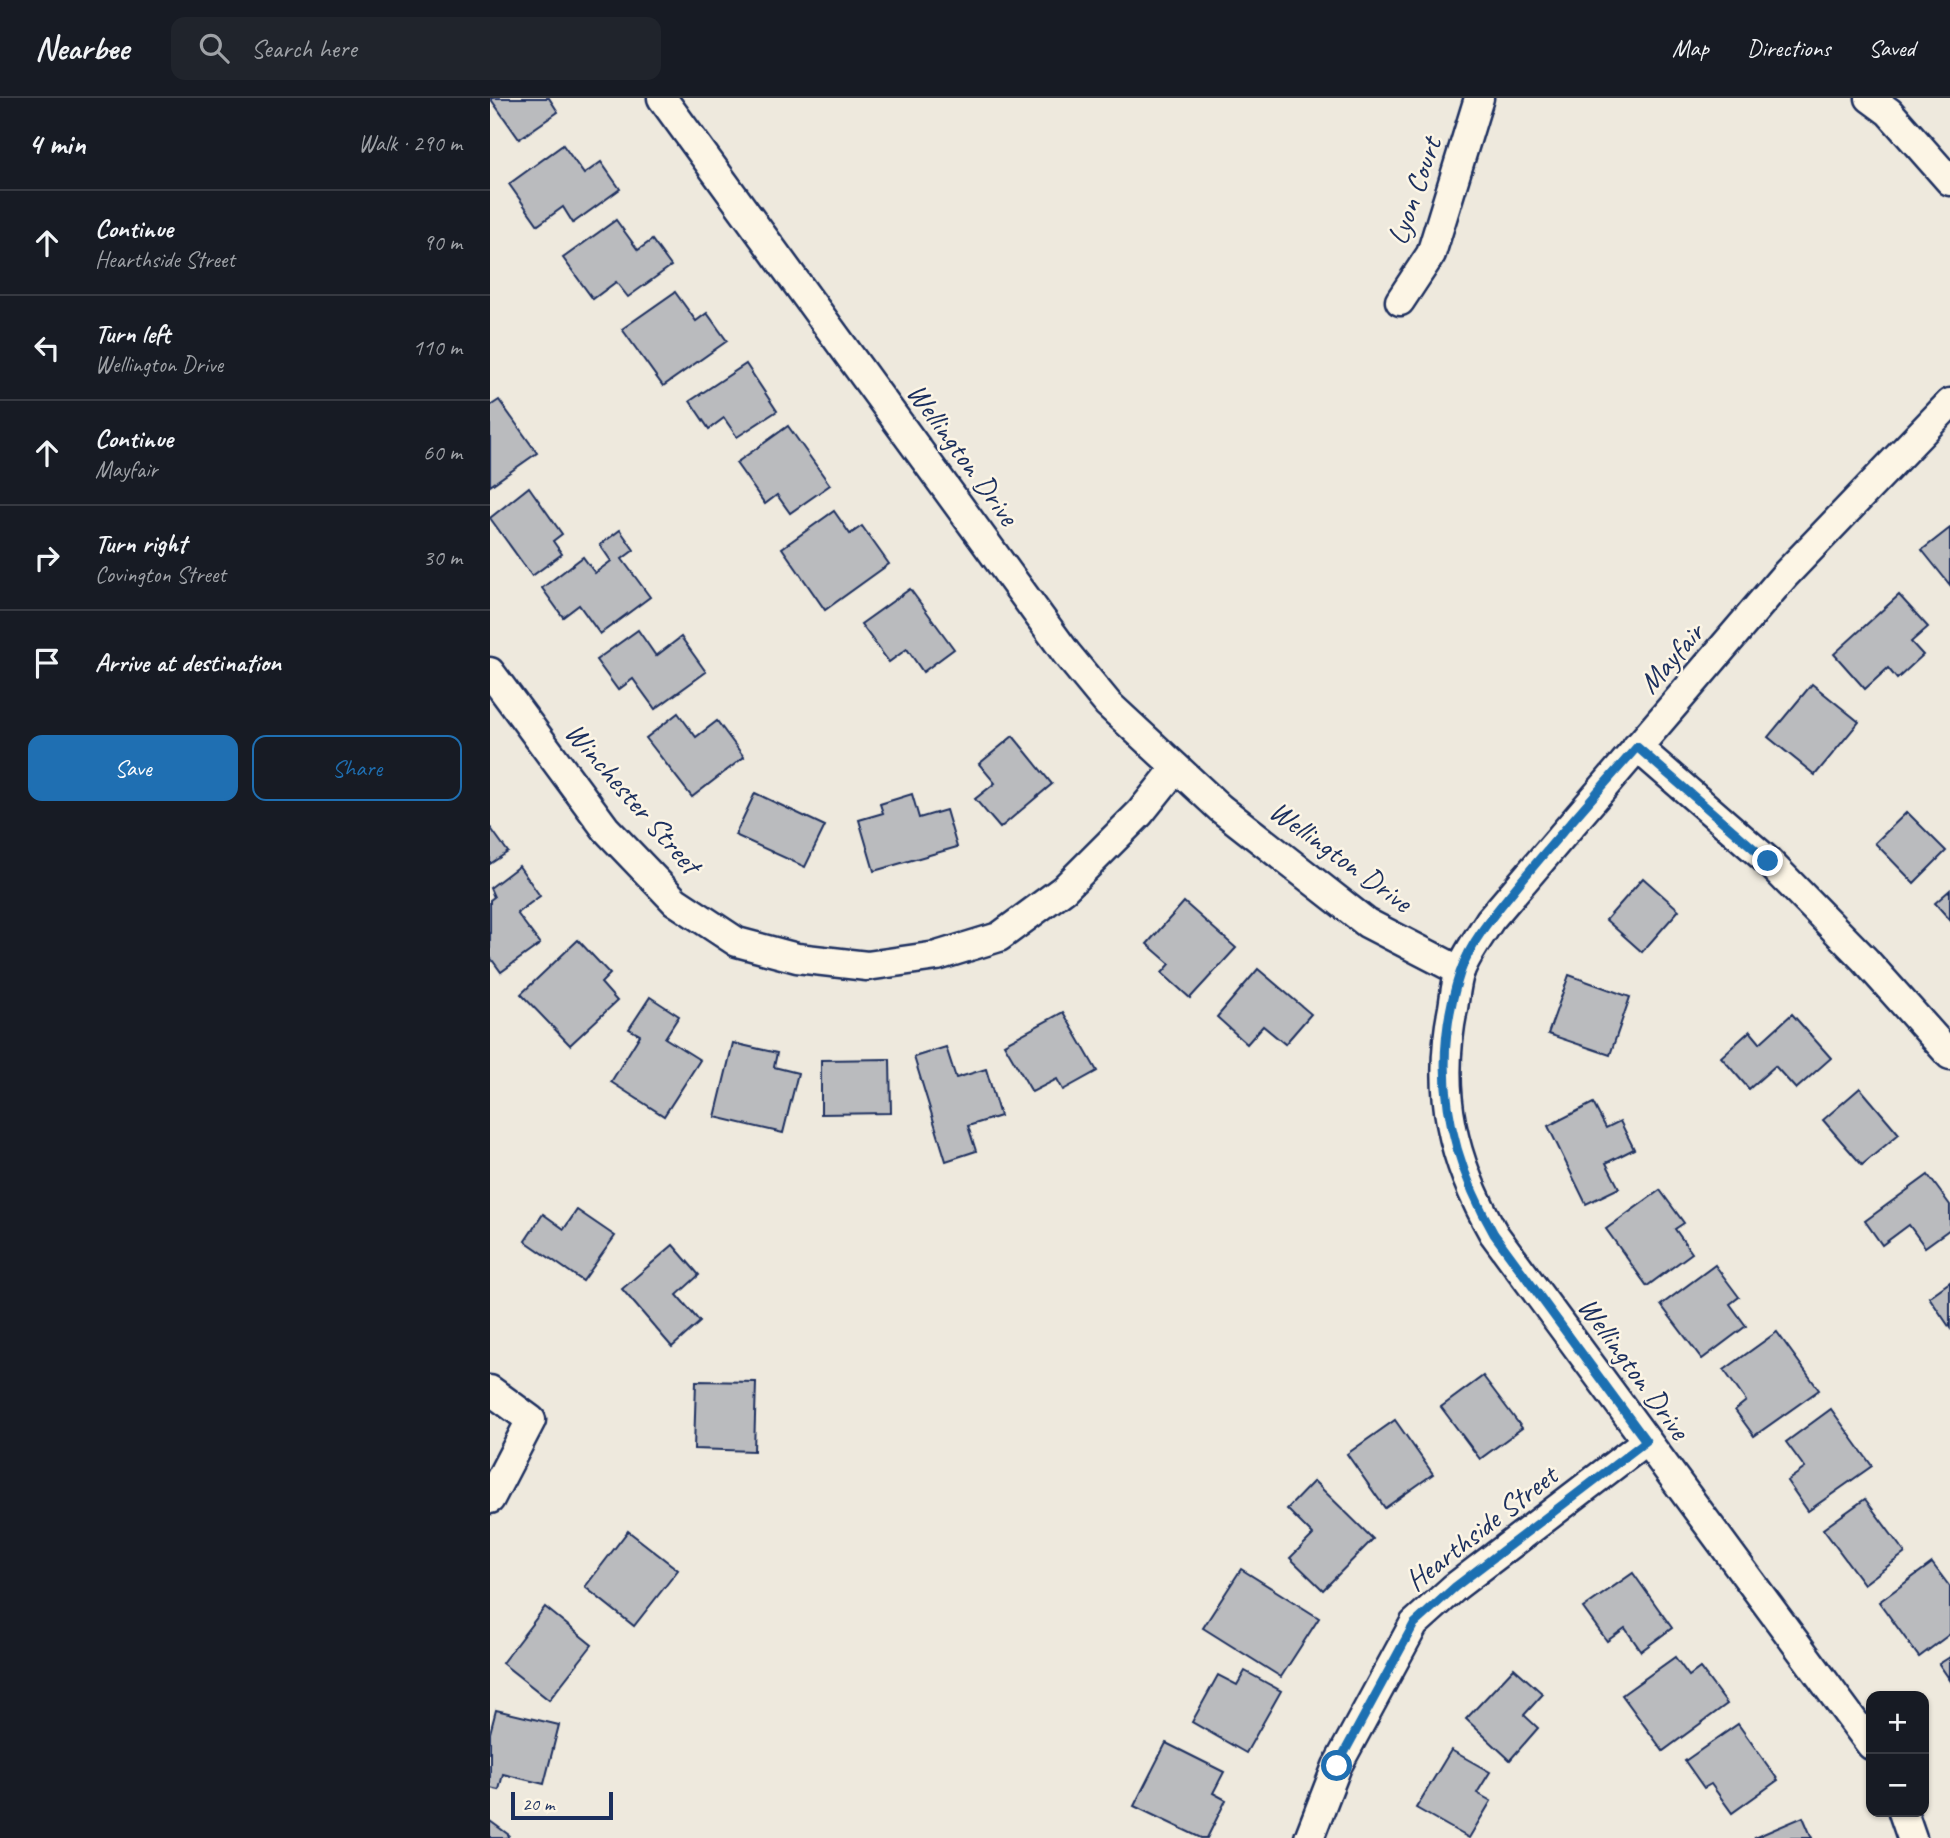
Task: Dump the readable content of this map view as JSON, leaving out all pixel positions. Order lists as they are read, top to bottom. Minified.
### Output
{"streets":{"street":["Lyon Court","Wellington Drive","Mayfair","Winchester Street","Hearthside Street"]},"crossings":[["Wellington Drive","Mayfair"],["Wellington Drive","Winchester Street"],["Wellington Drive","Hearthside Street"]],"scale_bar":"20 m","page":{"header":"Nearbee","search":"Search here","nav":["Map","Directions","Saved"],"heading":["4 min","Walk · 290 m"],"list":[["Continue","Hearthside Street","90 m"],["Turn left","Wellington Drive","110 m"],["Continue","Mayfair","60 m"],["Turn right","Covington Street","30 m"],"Arrive at destination"],"buttons":["Save","Share"],"map_buttons":["+","−"],"scale":"20 m"}}
